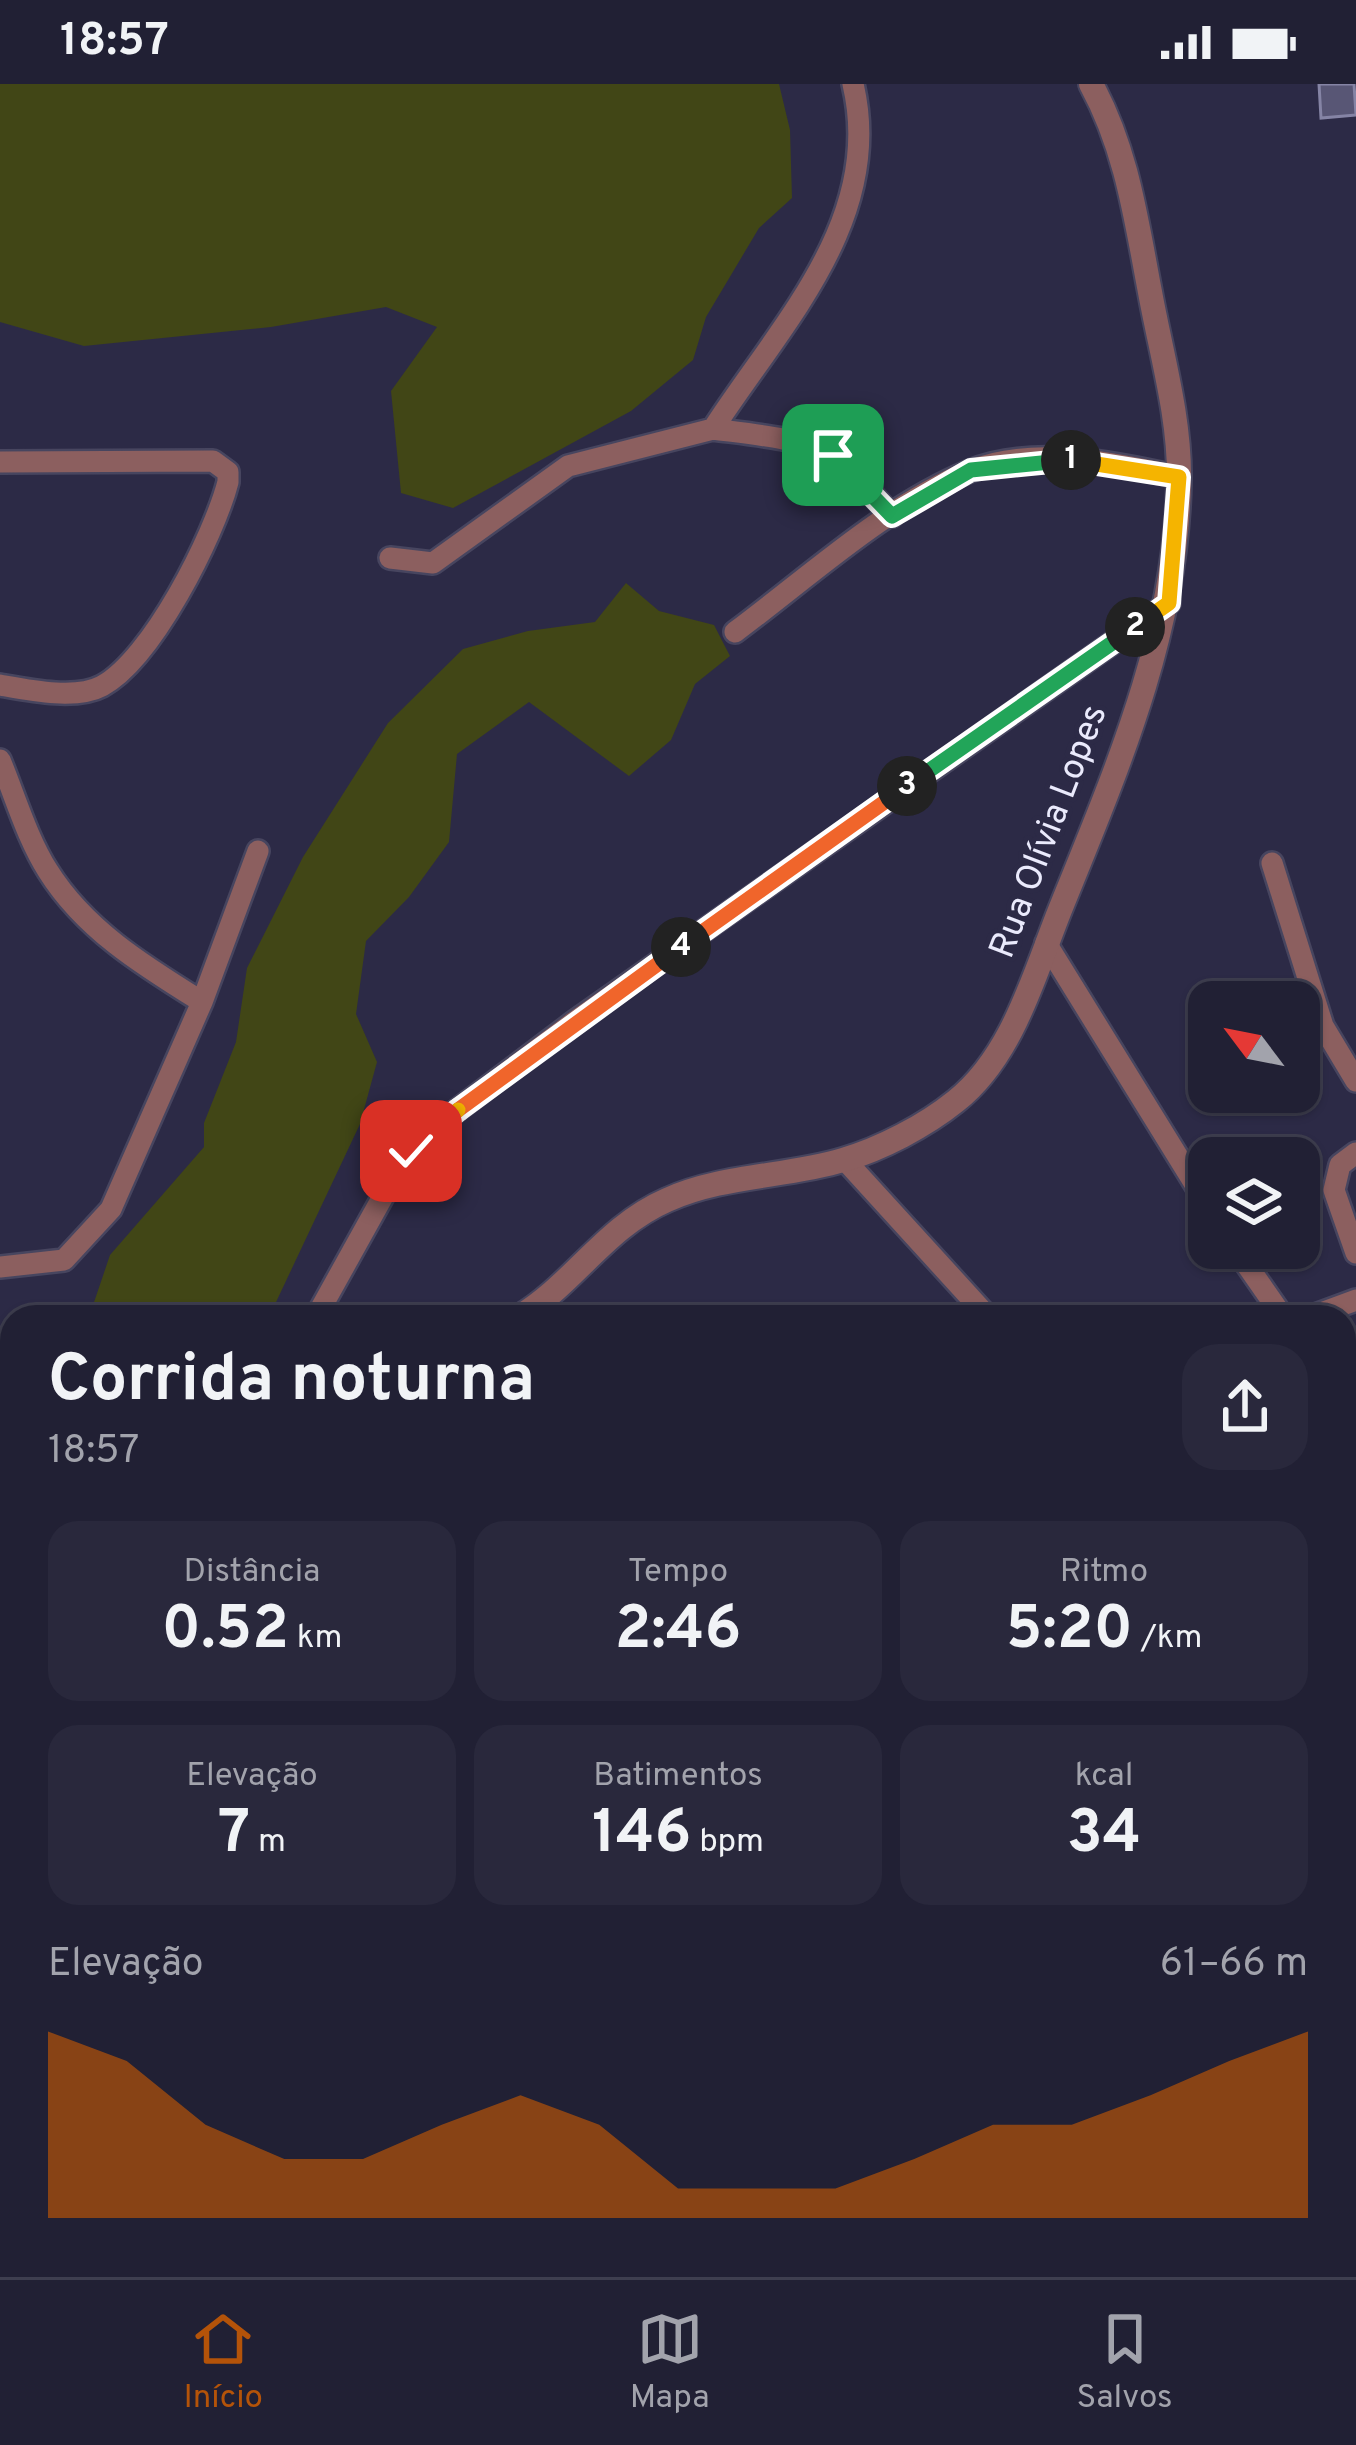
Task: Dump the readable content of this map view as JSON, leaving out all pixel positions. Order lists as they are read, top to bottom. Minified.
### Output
{"streets":{"street":["Rua Olívia Lopes"]},"north":"top left","page":{"status":"18:57","pins":["1","2","3","4"],"heading":["Corrida noturna","18:57"],"stats":[["Distância","0.52 km"],["Tempo","2:46"],["Ritmo","5:20 /km"],["Elevação","7 m"],["Batimentos","146 bpm"],["kcal","34"]],"chart":["Elevação","61–66 m"],"tabs":["Início","Mapa","Salvos"]}}
